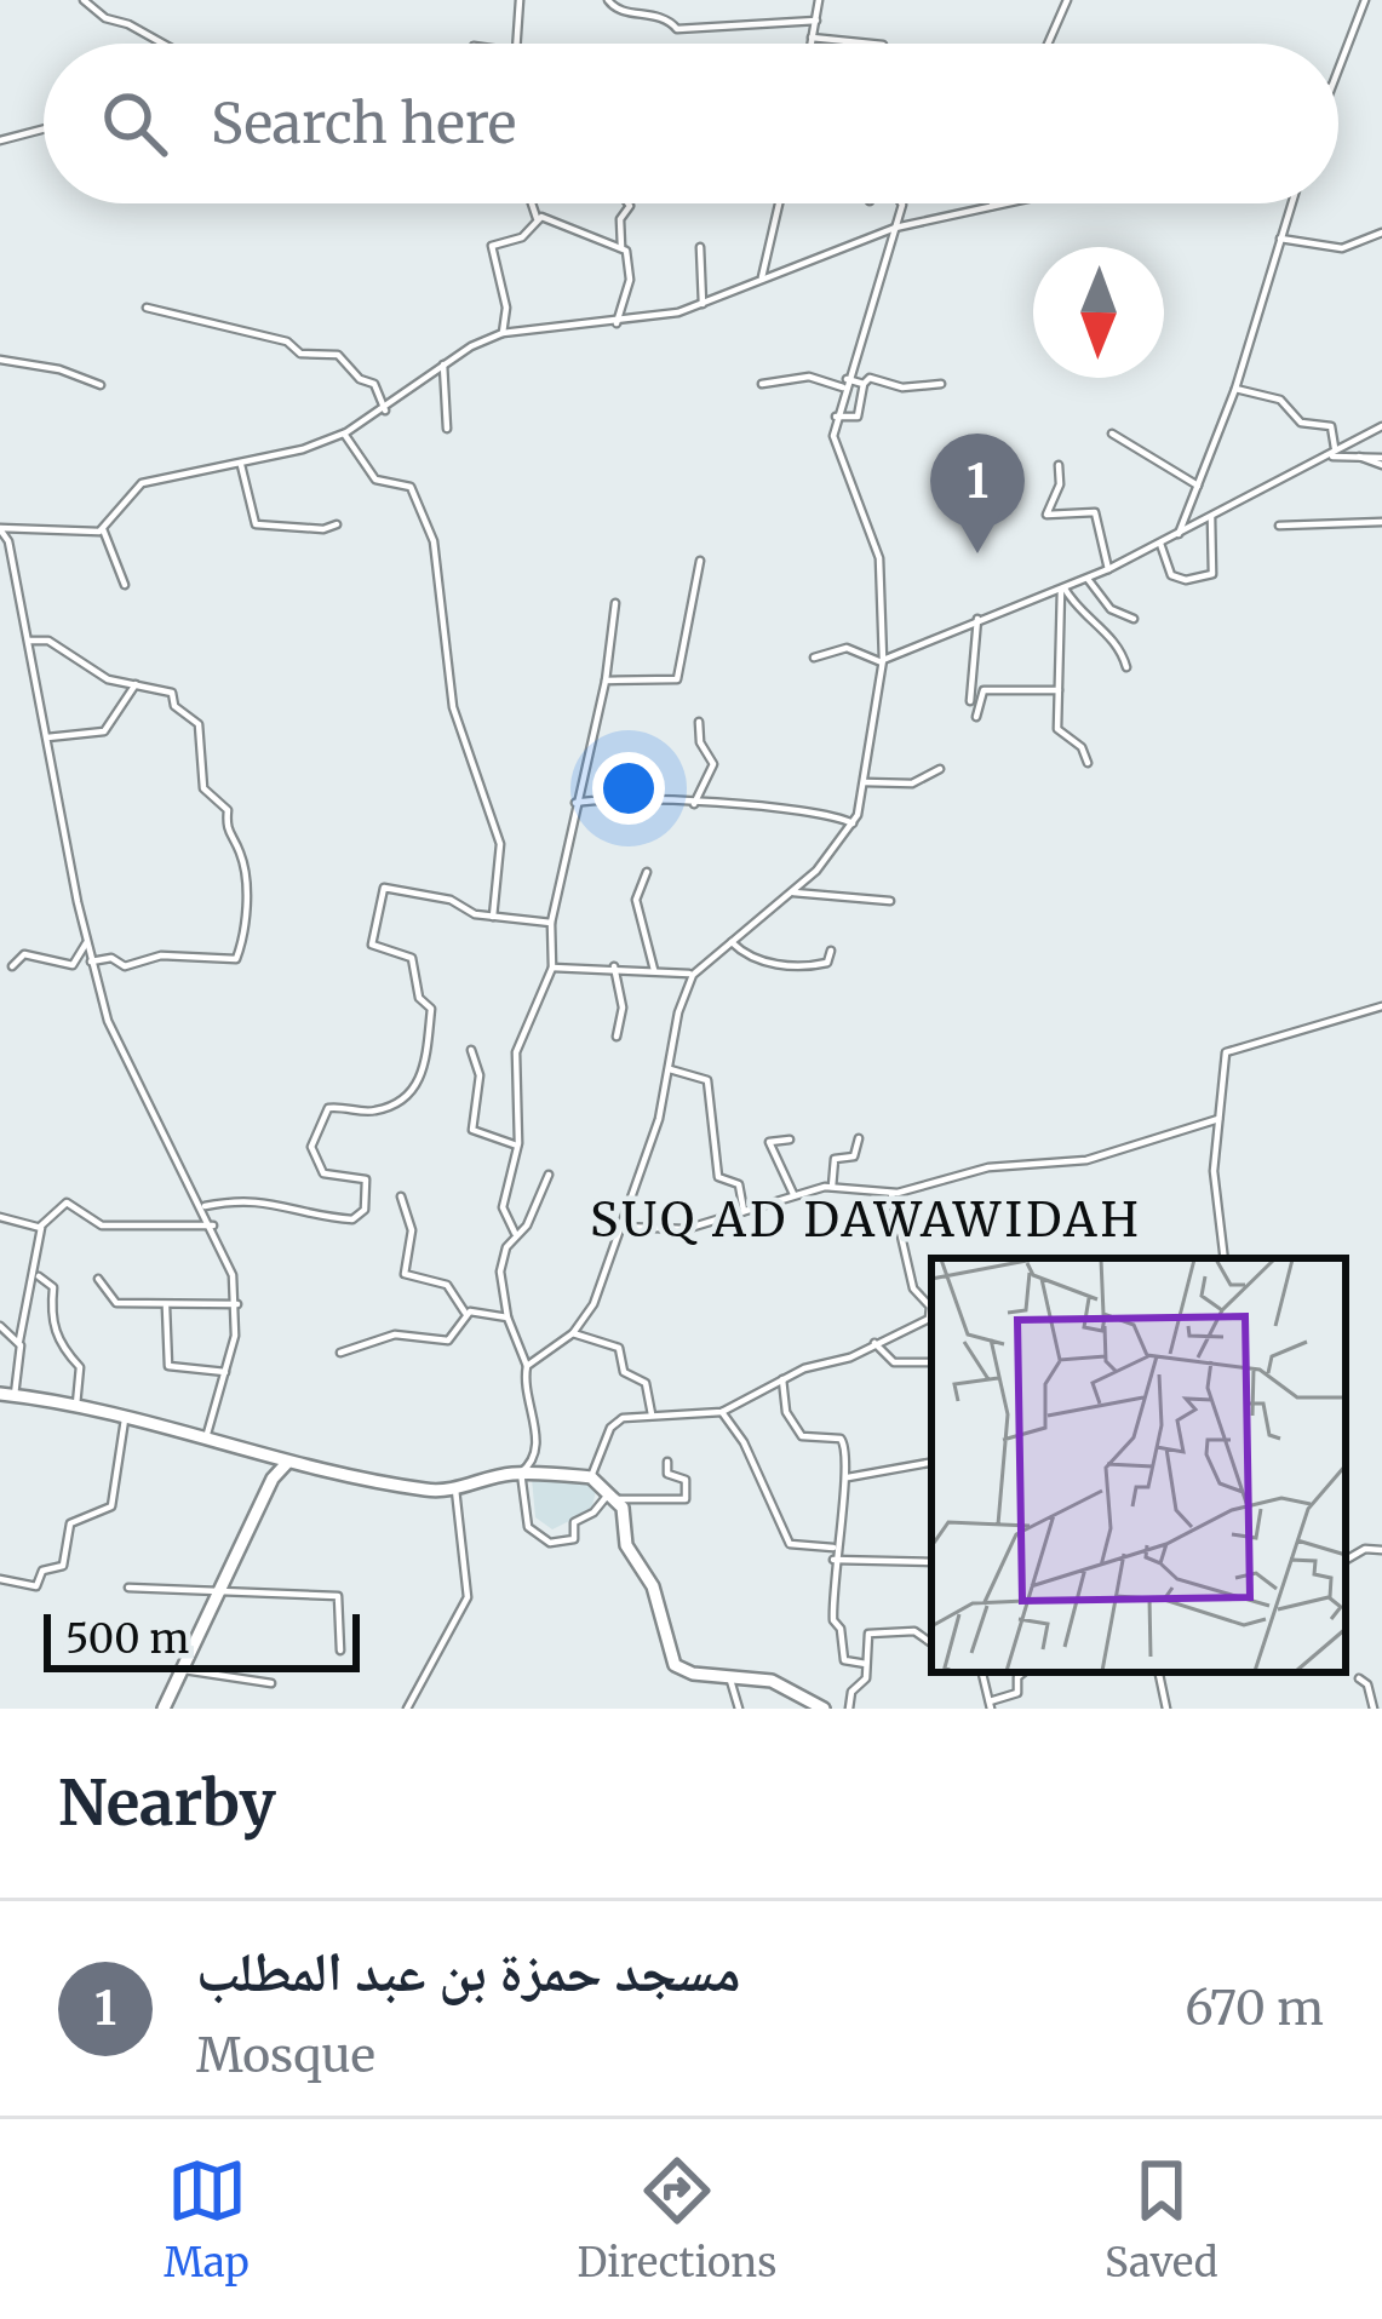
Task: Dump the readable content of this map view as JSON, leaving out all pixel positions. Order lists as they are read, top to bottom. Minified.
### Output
{"districts":["SUQ AD DAWAWIDAH"],"scale_bar":"500 m","north":"bottom","page":{"search":"Search here","pins":"1","scale":"500 m","heading":"Nearby","list":[{"mark":"1","name":"مسجد حمزة بن عبد المطلب","note":"Mosque","value":"670 m"}],"nav":["Map","Directions","Saved"]}}
